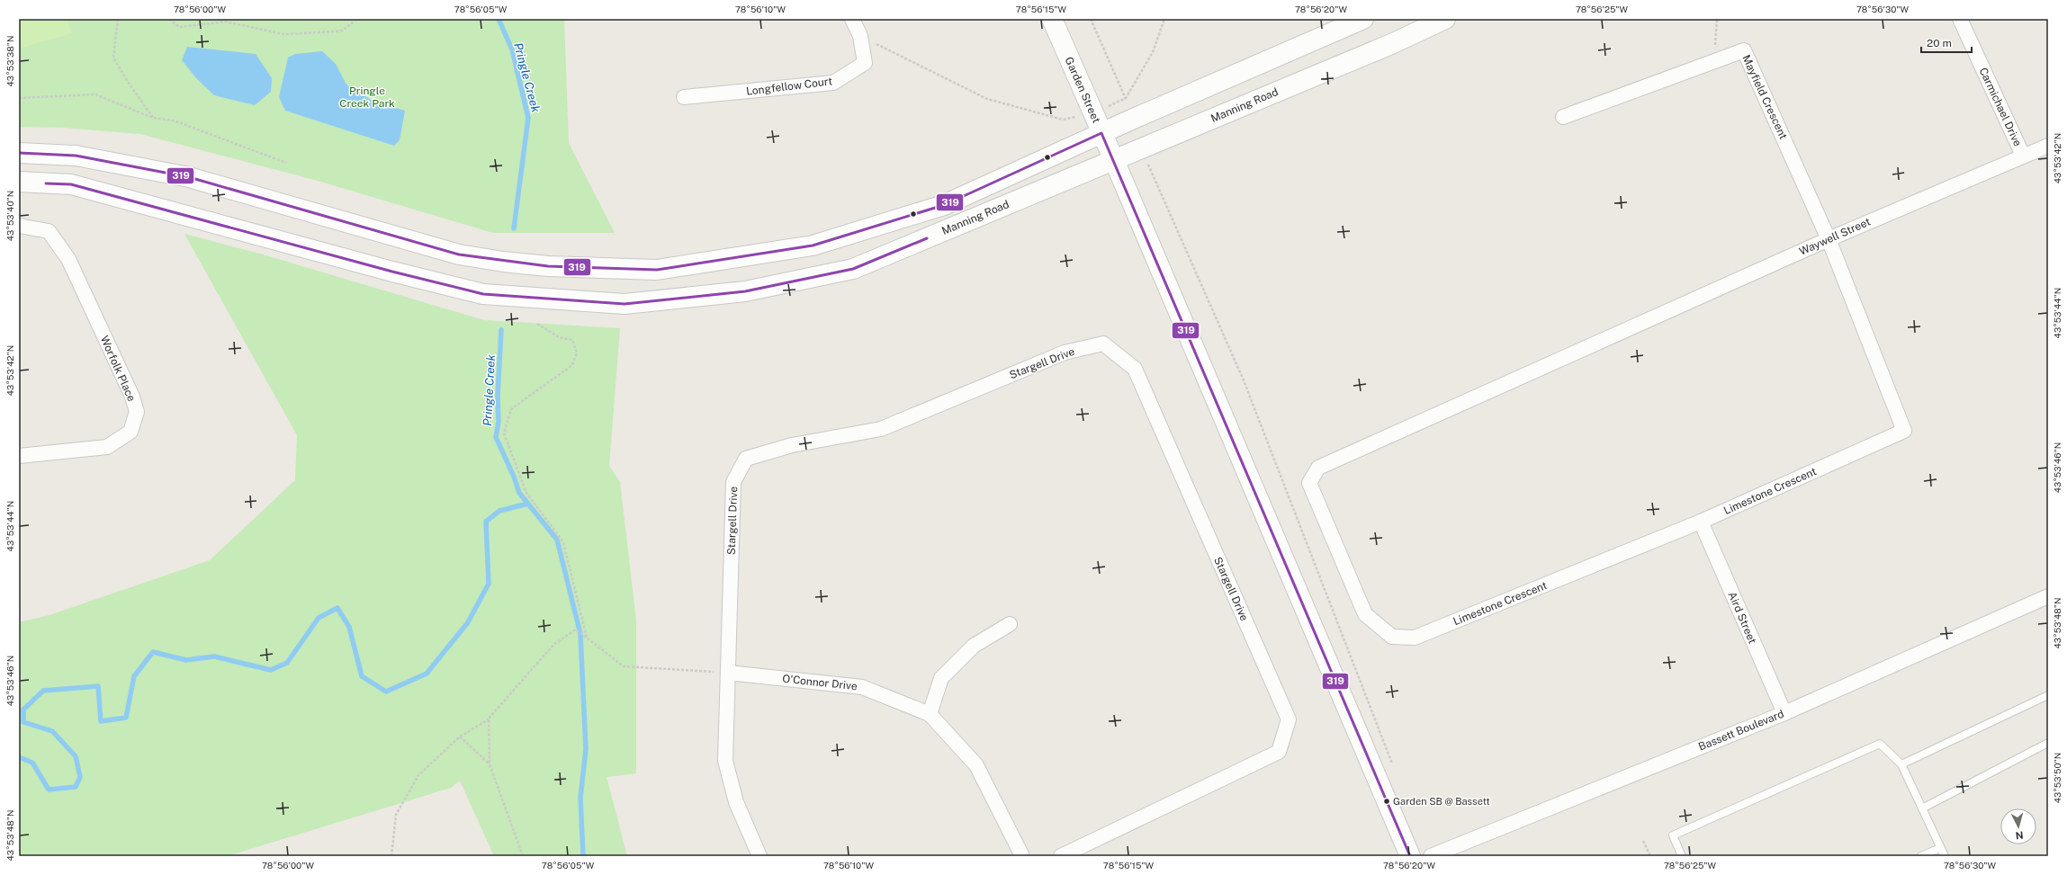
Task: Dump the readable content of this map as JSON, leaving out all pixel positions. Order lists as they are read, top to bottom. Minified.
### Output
{"streets":{"main road":["Garden Street","Manning Road"],"street":["Longfellow Court","Mayfield Crescent","Carmichael Drive","Waywell Street","Stargell Drive","Worfolk Place","Limestone Crescent","Aird Street","O'Connor Drive","Bassett Boulevard"]},"crossings":[["Garden Street","Manning Road"],["Mayfield Crescent","Waywell Street"],["Mayfield Crescent","Limestone Crescent"],["Carmichael Drive","Waywell Street"],["Waywell Street","Limestone Crescent"],["Stargell Drive","O'Connor Drive"],["Limestone Crescent","Aird Street"],["Aird Street","Bassett Boulevard"]],"water":["Pringle Creek"],"parks":["Pringle Creek Park"],"places":["Garden SB @ Bassett"],"lines":["transit line 319"],"scale_bar":"20 m","north":"bottom","coordinates":["78°56'00\"W","78°56'05\"W","78°56'10\"W","78°56'15\"W","78°56'20\"W","78°56'25\"W","78°56'30\"W","43°53'38\"N","43°53'42\"N","43°53'40\"N","43°53'44\"N","43°53'46\"N","43°53'48\"N","43°53'50\"N"]}
